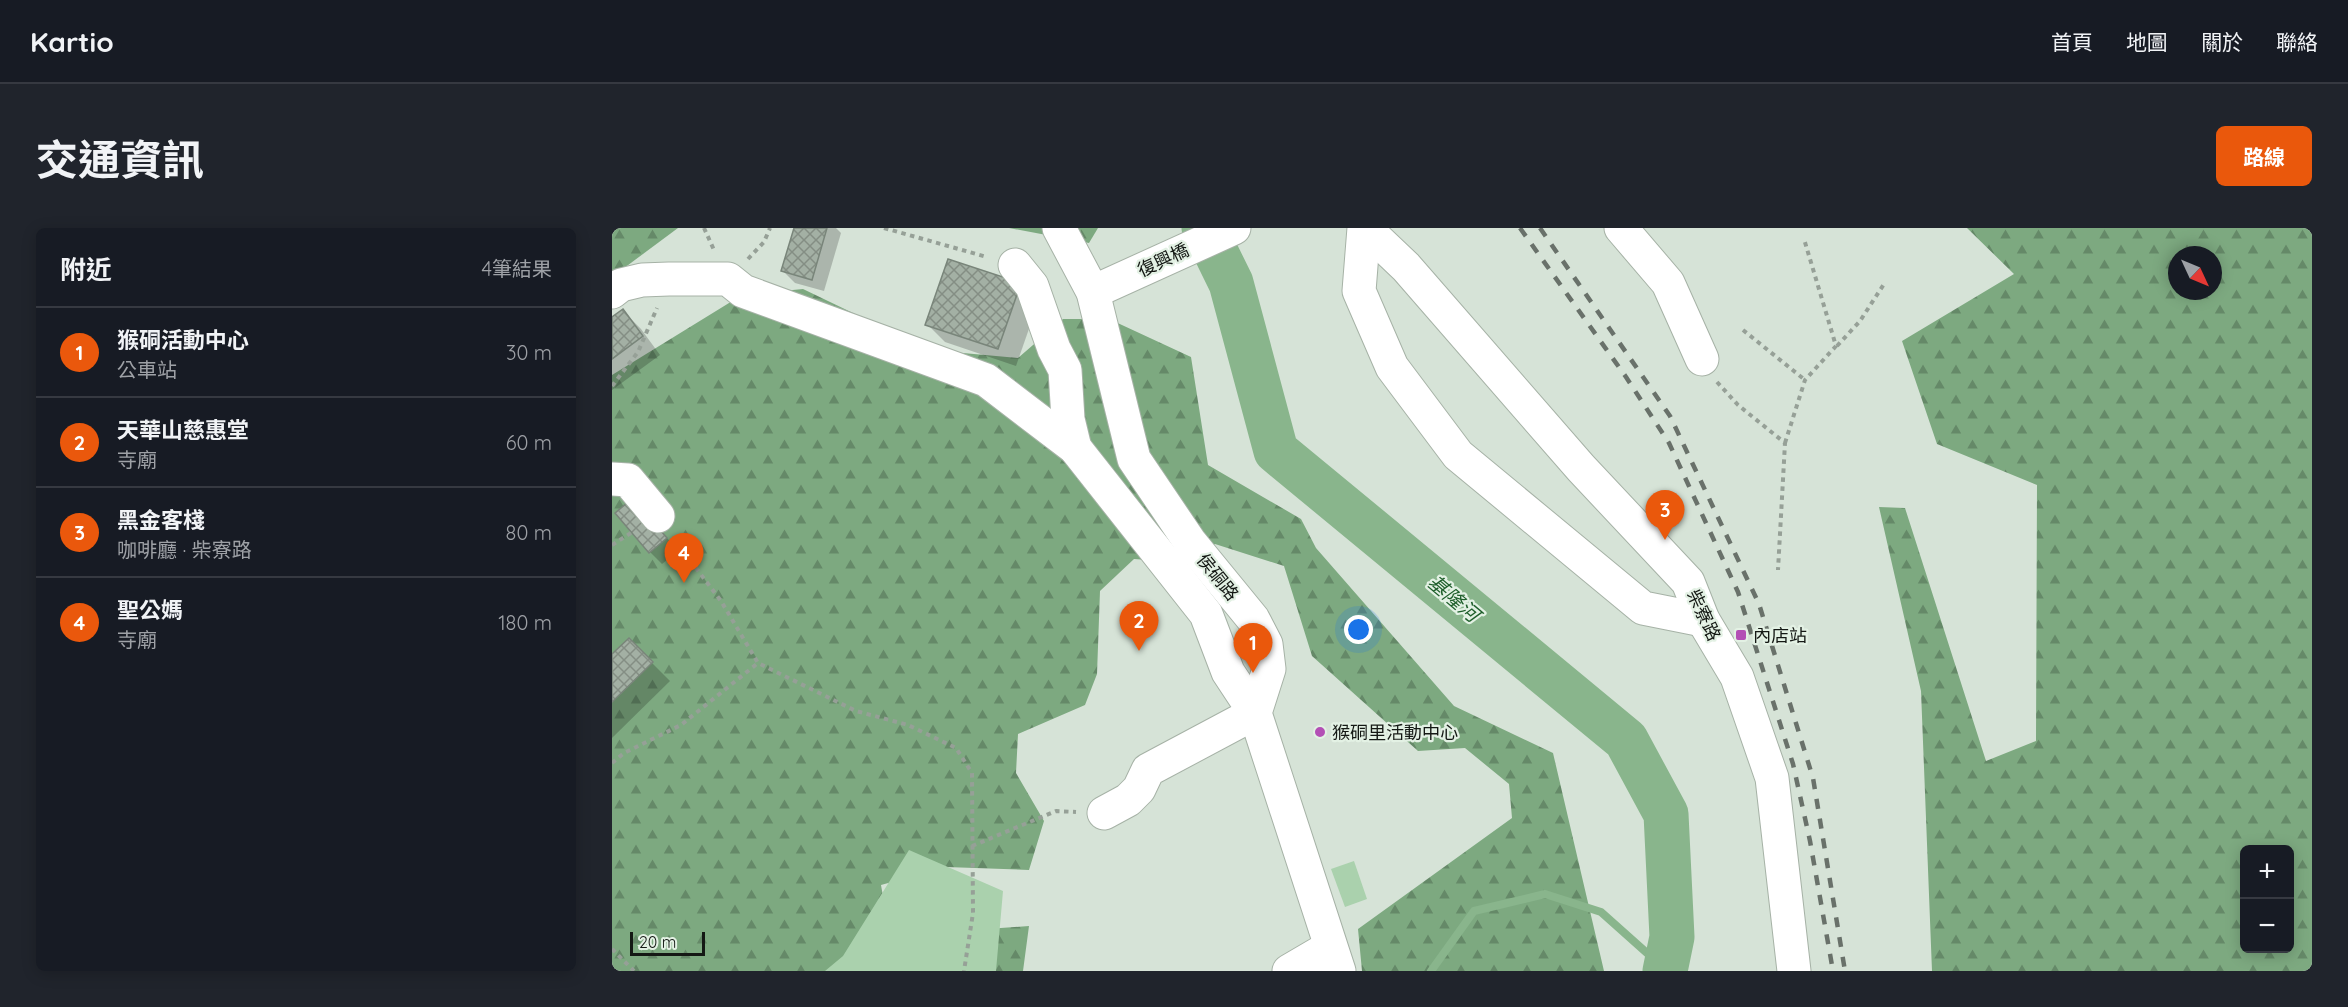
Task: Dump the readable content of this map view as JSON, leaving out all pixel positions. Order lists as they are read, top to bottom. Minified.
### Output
{"streets":{"street":["復興橋","侯硐路","柴寮路"]},"crossings":[["復興橋","侯硐路"]],"water":["基隆河"],"places":{"transit":["內店站"],"other":["猴硐里活動中心"]},"scale_bar":"20 m","north":"bottom right","page":{"header":"Kartio","nav":["首頁","地圖","關於","聯絡"],"title":"交通資訊","buttons":"路線","heading":["附近","4筆結果"],"list":[{"mark":"1","name":"猴硐活動中心","note":"公車站","value":"30 m"},{"mark":"2","name":"天華山慈惠堂","note":"寺廟","value":"60 m"},{"mark":"3","name":"黑金客棧","note":"咖啡廳 · 柴寮路","value":"80 m"},{"mark":"4","name":"聖公媽","note":"寺廟","value":"180 m"}],"pins":["3","4","2","1"],"map_buttons":["+","−"],"scale":"20 m"}}
